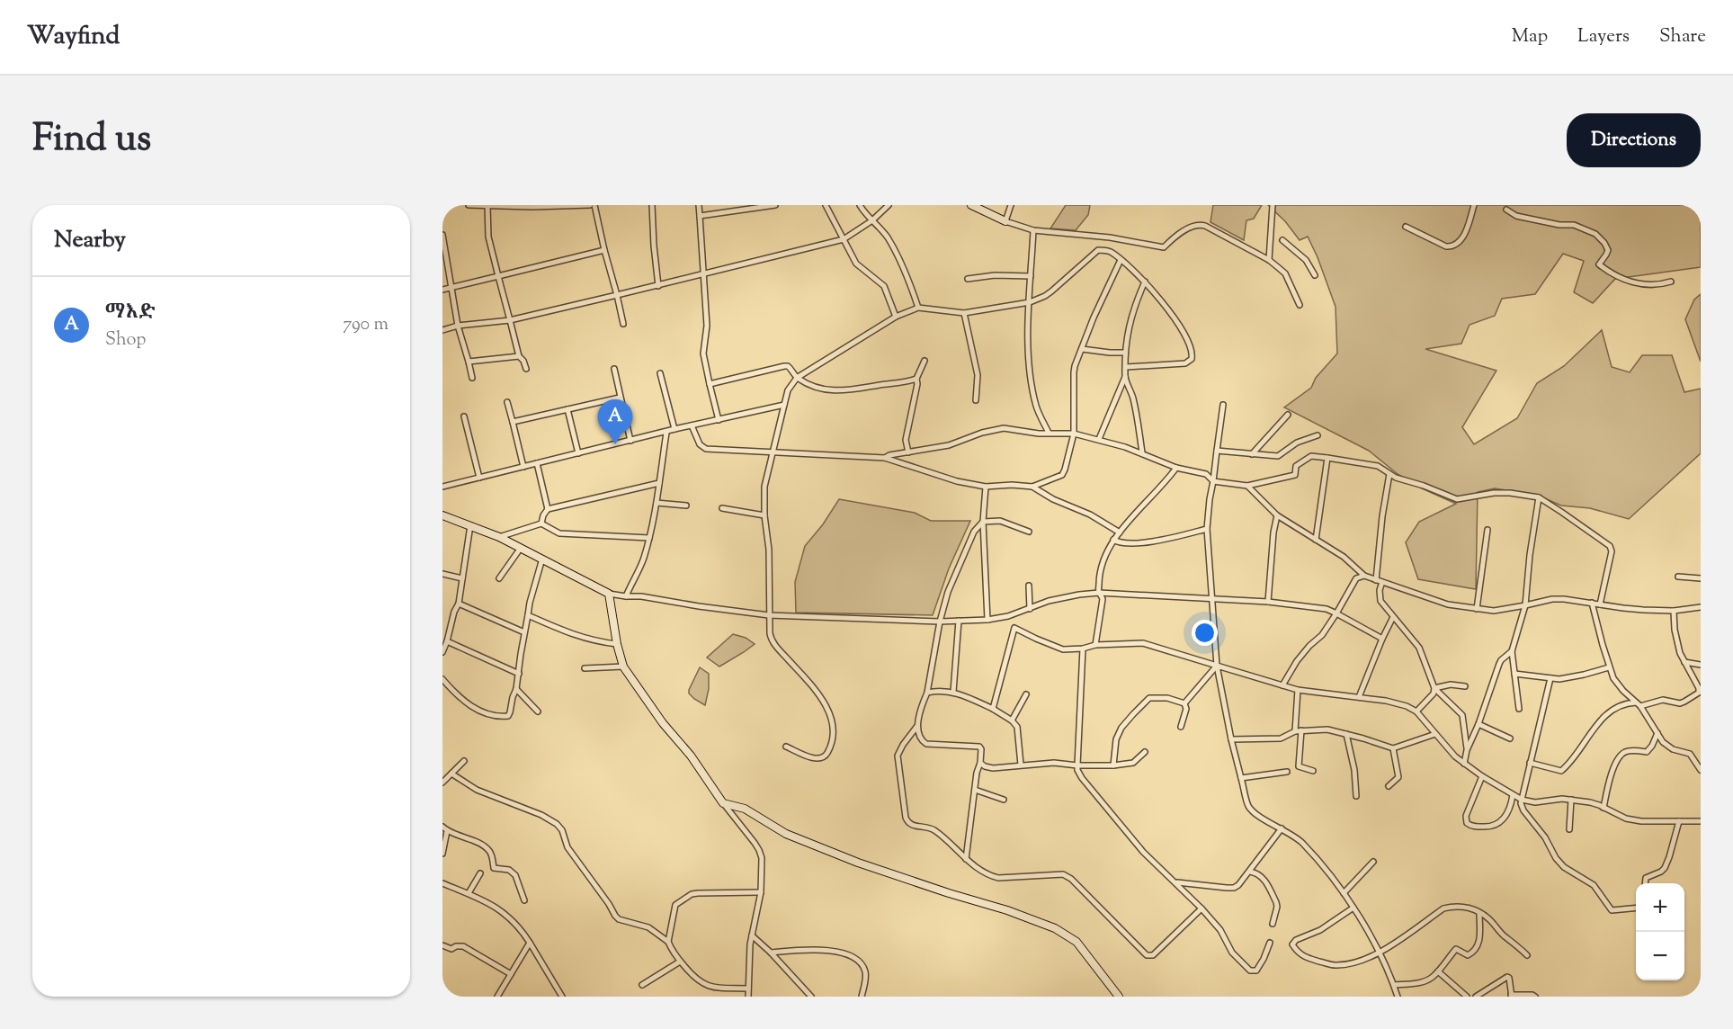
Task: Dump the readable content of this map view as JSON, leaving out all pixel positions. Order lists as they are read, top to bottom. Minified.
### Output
{"page":{"header":"Wayfind","nav":["Map","Layers","Share"],"title":"Find us","buttons":"Directions","heading":"Nearby","list":[{"mark":"A","name":"ማእድ","note":"Shop","value":"790 m"}],"pins":"A","map_buttons":["+","−"]}}
